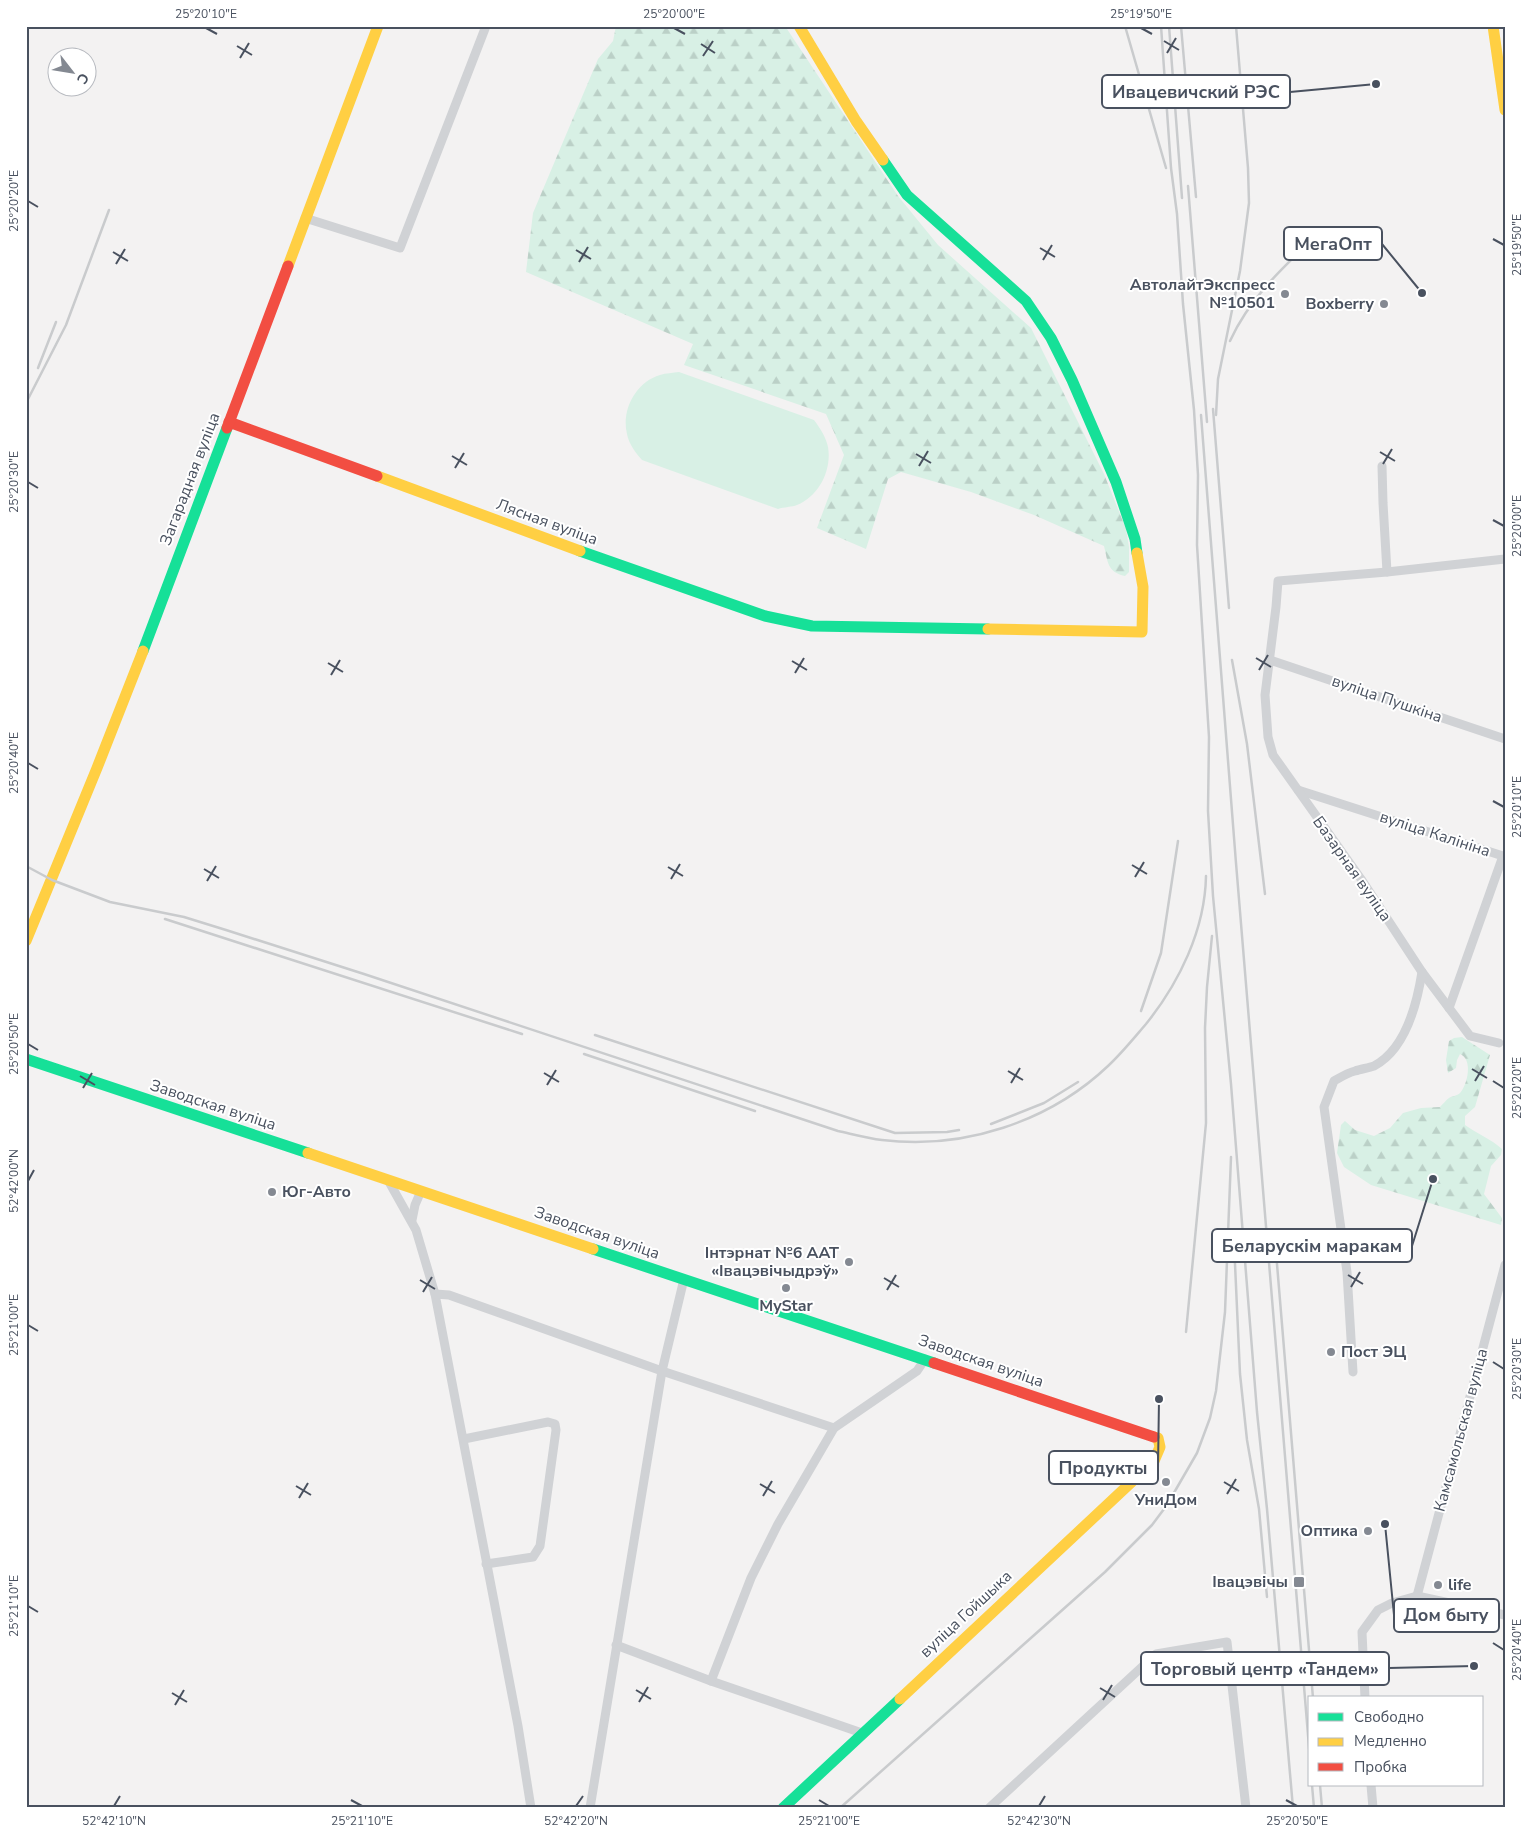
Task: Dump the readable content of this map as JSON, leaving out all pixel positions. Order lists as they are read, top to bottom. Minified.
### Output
{"streets":{"street":["Загарадная вуліца","Лясная вуліца","вуліца Пушкіна","вуліца Калініна","Базарная вуліца","Заводская вуліца","Камсамольская вуліца","вуліца Гойшыка"]},"crossings":[["Загарадная вуліца","Лясная вуліца"],["вуліца Пушкіна","Базарная вуліца"],["вуліца Калініна","Базарная вуліца"],["Заводская вуліца","вуліца Гойшыка"]],"places":{"other":["Ивацевичский РЭС","МегаОпт","АвтолайтЭкспресс №10501","Boxberry","Беларускім маракам","Юг-Авто","Інтэрнат №6 ААТ «Івацэвічыдрэў»","MyStar","Пост ЭЦ","Продукты","УниДом","Дом быту","Оптика","life","Торговый центр «Тандем»"],"transit":["Івацэвічы"]},"legend":["Свободно","Медленно","Пробка"],"north":"bottom right","coordinates":["25°20'10\"E","25°20'00\"E","25°19'50\"E","25°20'20\"E","25°20'30\"E","25°20'40\"E","25°20'50\"E","52°42'00\"N","25°21'00\"E","25°21'10\"E","52°42'10\"N","52°42'20\"N","52°42'30\"N"]}
